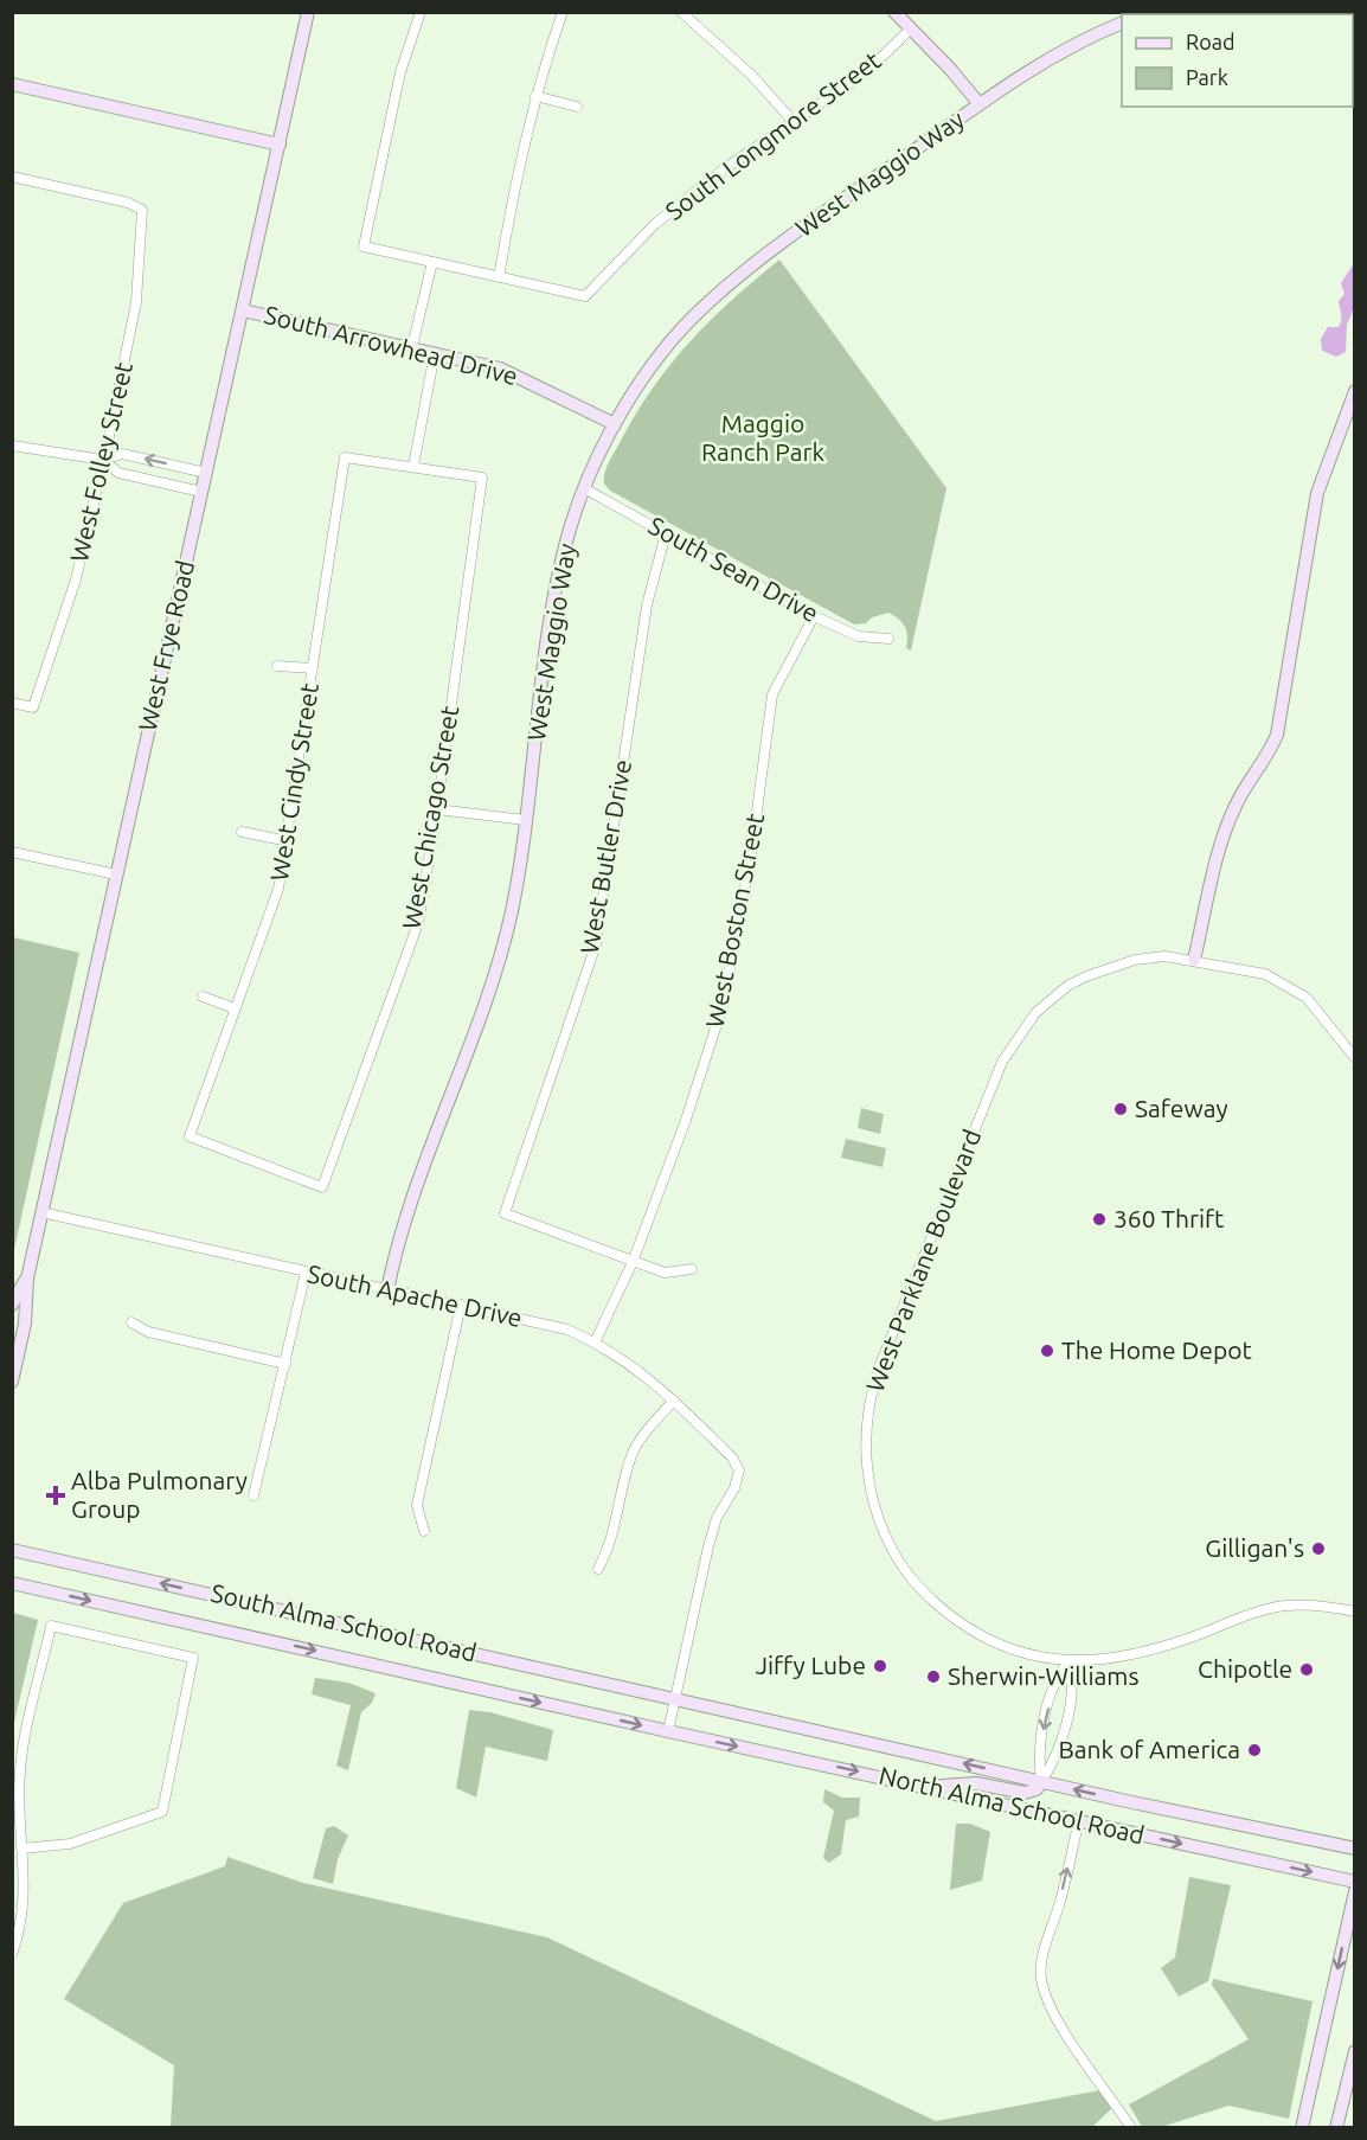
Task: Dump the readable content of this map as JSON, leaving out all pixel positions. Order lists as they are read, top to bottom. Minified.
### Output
{"streets":{"street":["South Longmore Street","West Maggio Way","South Arrowhead Drive","West Folley Street","South Sean Drive","West Frye Road","West Cindy Street","West Chicago Street","West Butler Drive","West Boston Street","West Parklane Boulevard","South Apache Drive","South Alma School Road","North Alma School Road"]},"crossings":[["West Maggio Way","South Arrowhead Drive"],["West Maggio Way","South Sean Drive"],["West Maggio Way","South Apache Drive"],["South Arrowhead Drive","West Frye Road"],["South Sean Drive","West Butler Drive"],["South Sean Drive","West Boston Street"],["West Frye Road","South Apache Drive"],["West Cindy Street","West Chicago Street"],["West Butler Drive","West Boston Street"],["West Boston Street","South Apache Drive"],["South Apache Drive","South Alma School Road"],["South Apache Drive","North Alma School Road"],["South Alma School Road","North Alma School Road"]],"parks":["Maggio Ranch Park"],"places":{"other":["Safeway","360 Thrift","The Home Depot","Gilligan's","Jiffy Lube","Chipotle","Sherwin-Williams","Bank of America"],"health":["Alba Pulmonary Group"]},"legend":["Road","Park"]}
